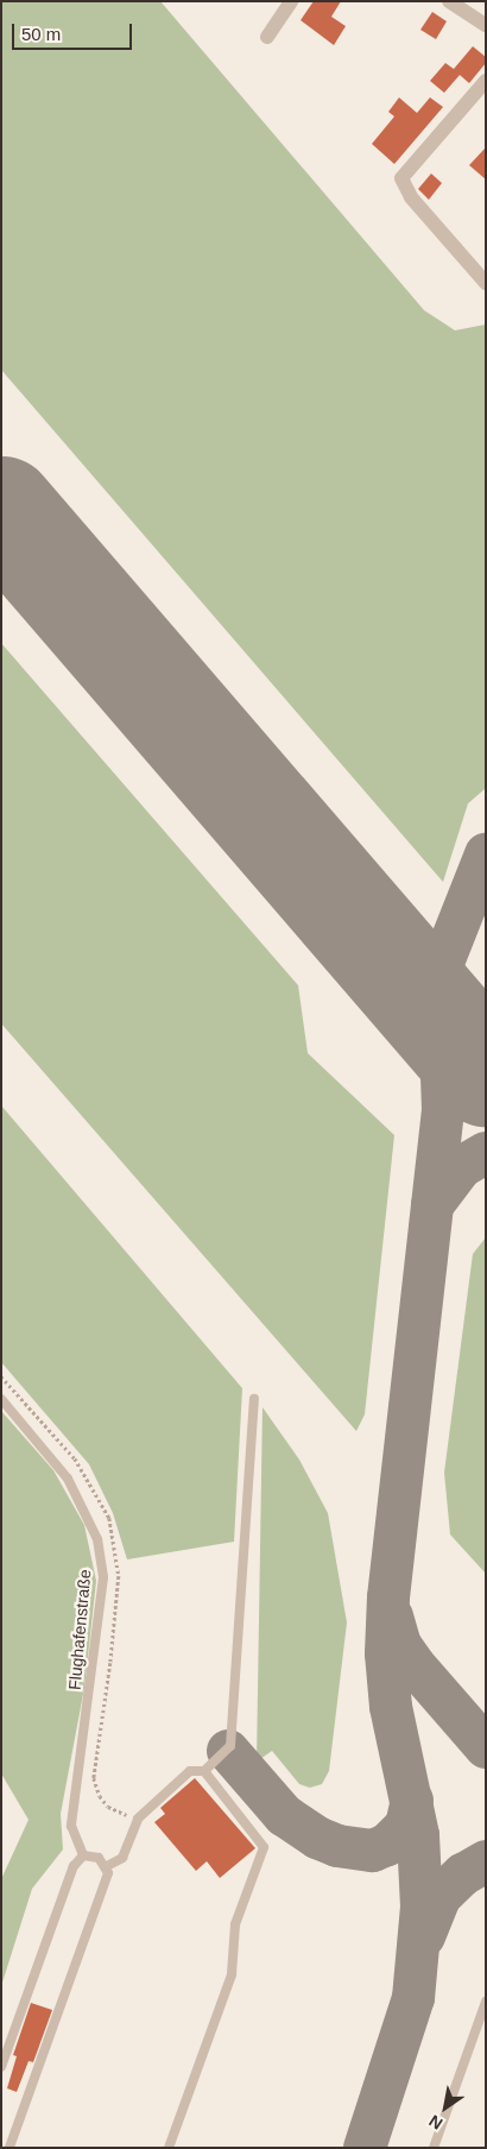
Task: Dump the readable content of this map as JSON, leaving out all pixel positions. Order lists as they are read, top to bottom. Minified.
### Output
{"streets":{"lane":["Flughafenstraße"]},"scale_bar":"50 m","north":"bottom left"}
